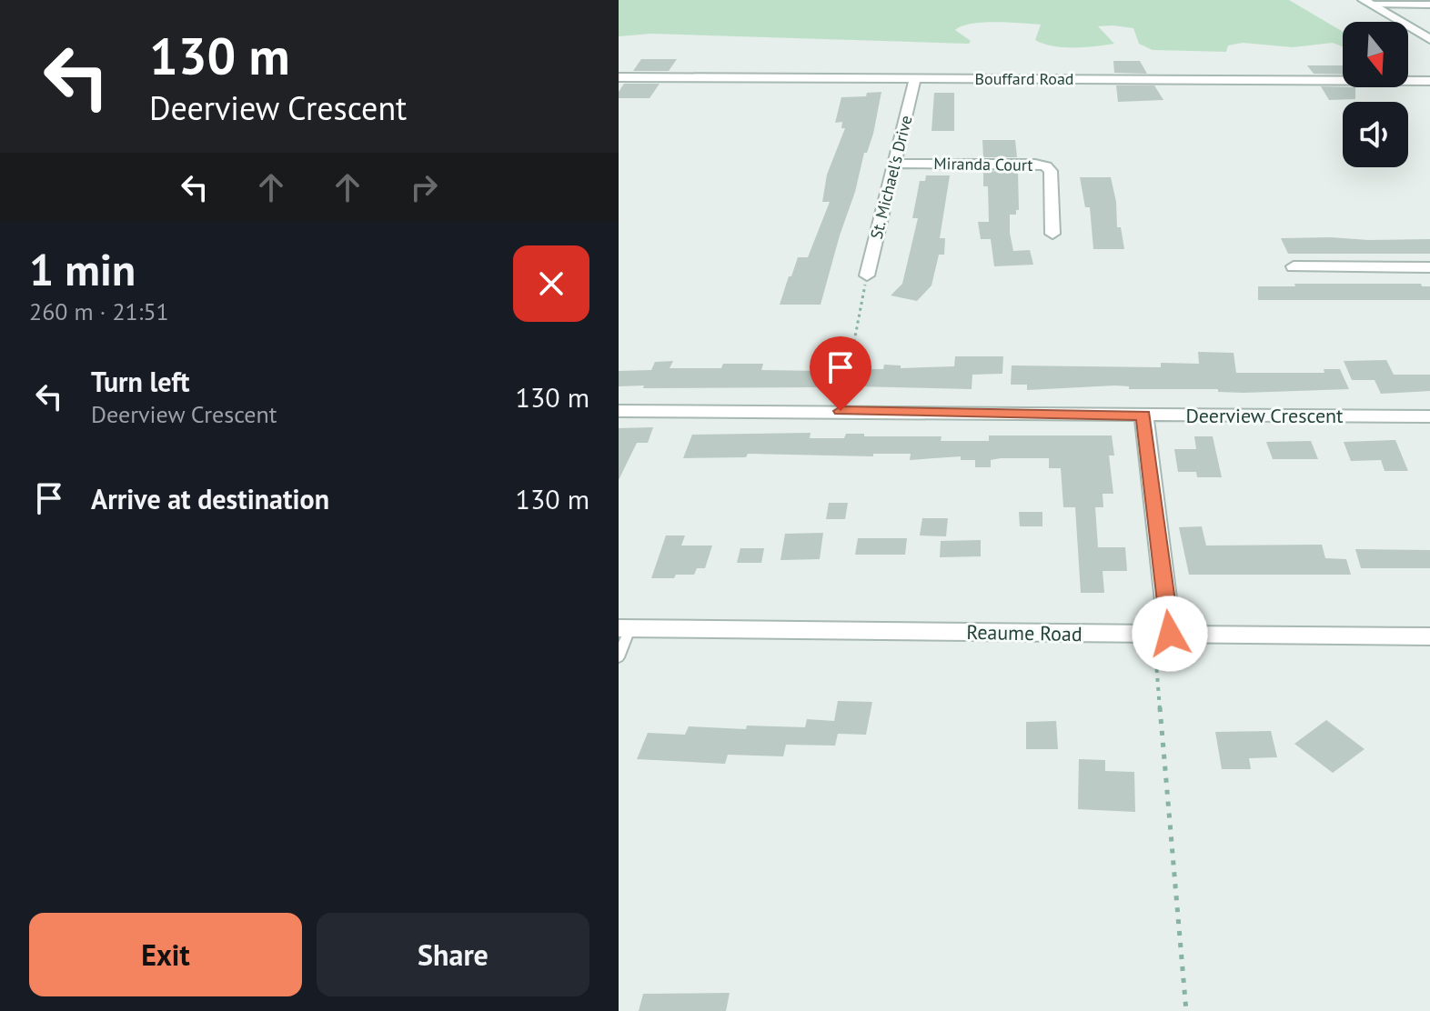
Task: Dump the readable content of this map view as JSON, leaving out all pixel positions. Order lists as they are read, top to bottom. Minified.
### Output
{"streets":{"street":["Bouffard Road","Miranda Court","St. Michael's Drive","Deerview Crescent","Reaume Road"]},"crossings":[["Bouffard Road","St. Michael's Drive"],["Miranda Court","St. Michael's Drive"]],"north":"bottom","page":{"turn":["130 m","Deerview Crescent"],"heading":["1 min","260 m · 21:51"],"list":[{"name":"Turn left","note":"Deerview Crescent","value":"130 m"},{"name":"Arrive at destination","value":"130 m"}],"buttons":["Exit","Share"]}}
